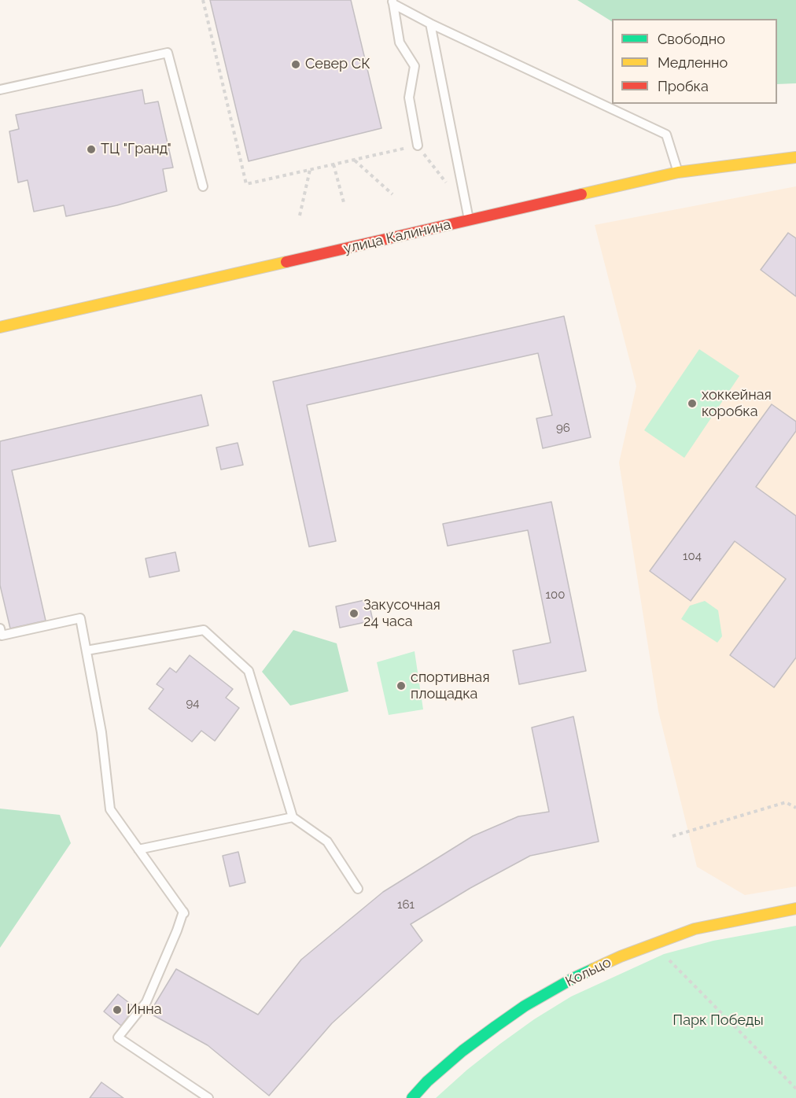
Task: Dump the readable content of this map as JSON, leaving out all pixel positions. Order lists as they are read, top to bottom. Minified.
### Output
{"streets":{"main road":["улица Калинина","Кольцо"]},"parks":["Парк Победы"],"places":["Север СК","ТЦ \"Гранд\"","хоккейная коробка","Закусочная 24 часа","спортивная площадка","Инна"],"house_numbers":["96","104","100","94","161"],"legend":["Свободно","Медленно","Пробка"]}
